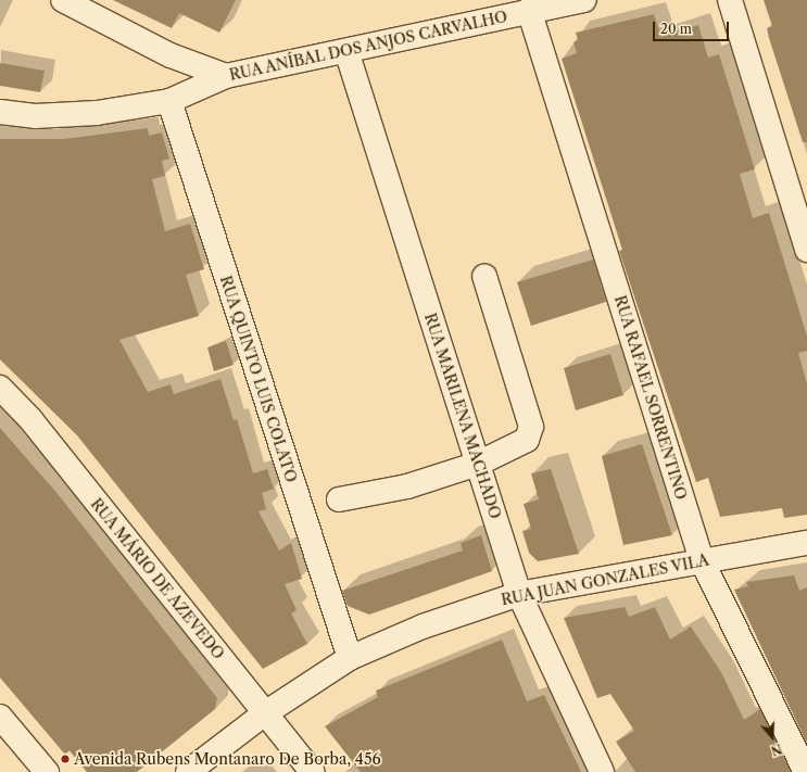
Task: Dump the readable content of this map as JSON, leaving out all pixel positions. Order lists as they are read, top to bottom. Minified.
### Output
{"streets":{"street":["RUA ANÍBAL DOS ANJOS CARVALHO","RUA QUINTO LUIS COLATO","RUA RAFAEL SORRENTINO","RUA MARILENA MACHADO","RUA MÁRIO DE AZEVEDO","RUA JUAN GONZALES VILA"]},"crossings":[["RUA ANÍBAL DOS ANJOS CARVALHO","RUA QUINTO LUIS COLATO"],["RUA ANÍBAL DOS ANJOS CARVALHO","RUA RAFAEL SORRENTINO"],["RUA ANÍBAL DOS ANJOS CARVALHO","RUA MARILENA MACHADO"],["RUA QUINTO LUIS COLATO","RUA JUAN GONZALES VILA"],["RUA RAFAEL SORRENTINO","RUA JUAN GONZALES VILA"],["RUA MARILENA MACHADO","RUA JUAN GONZALES VILA"],["RUA MÁRIO DE AZEVEDO","RUA JUAN GONZALES VILA"]],"places":["Avenida Rubens Montanaro De Borba, 456"],"scale_bar":"20 m","north":"bottom"}
